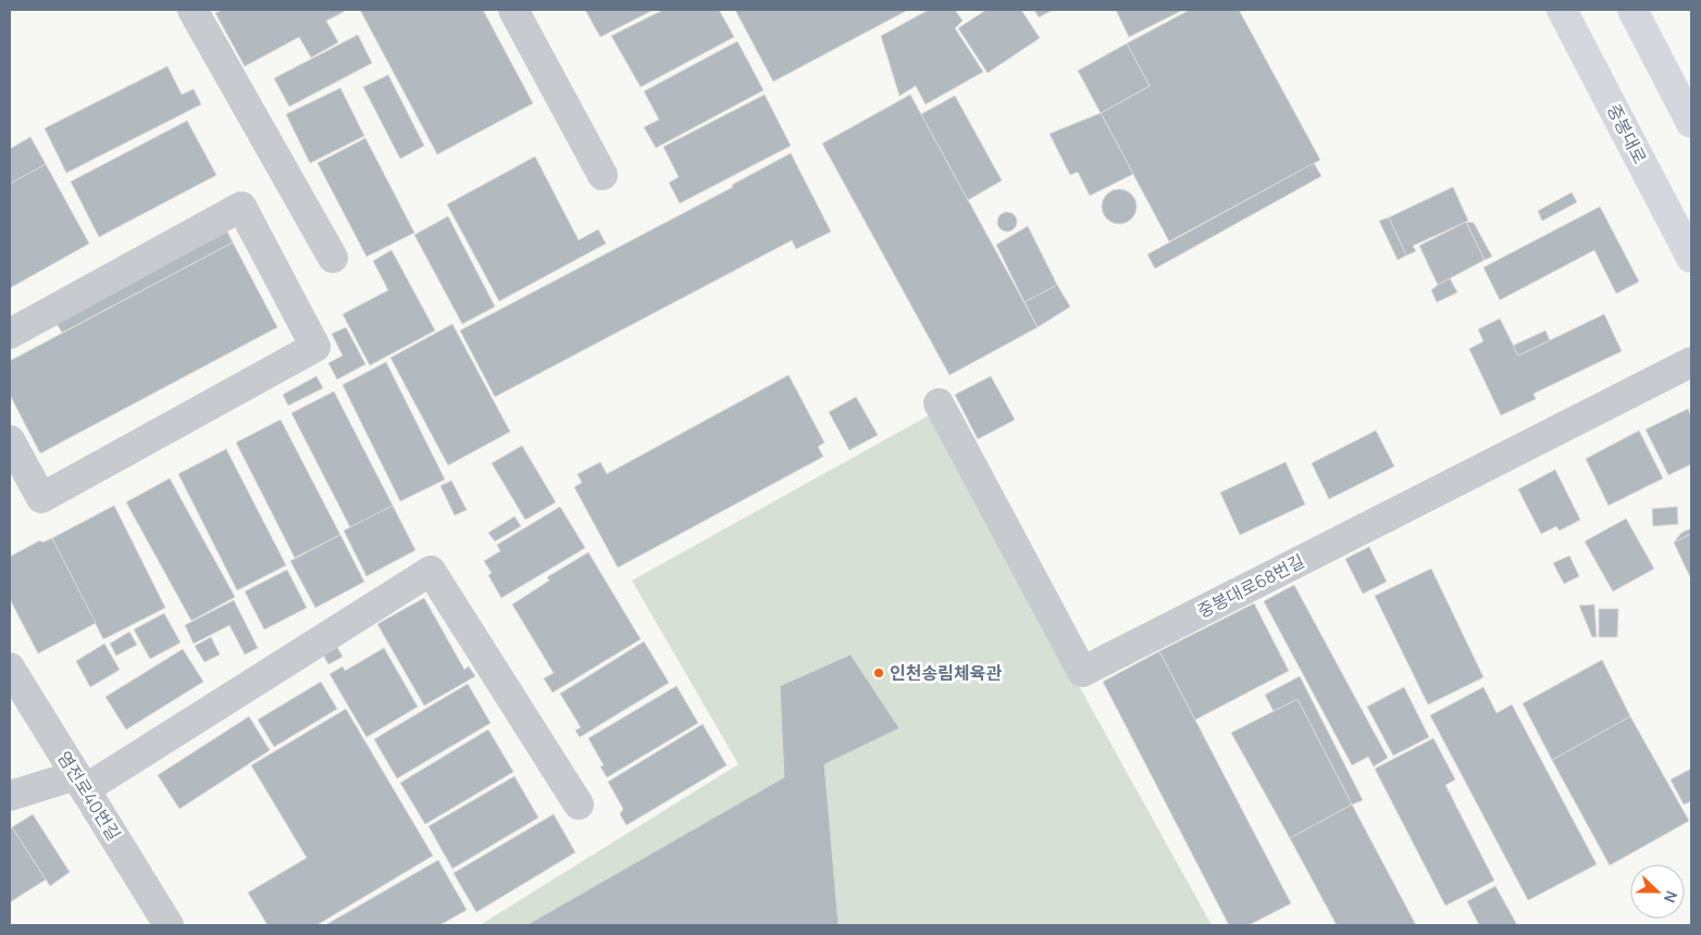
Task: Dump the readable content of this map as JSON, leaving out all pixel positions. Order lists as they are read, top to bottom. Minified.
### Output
{"streets":{"main road":["중봉대로"],"street":["중봉대로68번길","염전로40번길"]},"places":["인천송림체육관"],"north":"right"}
